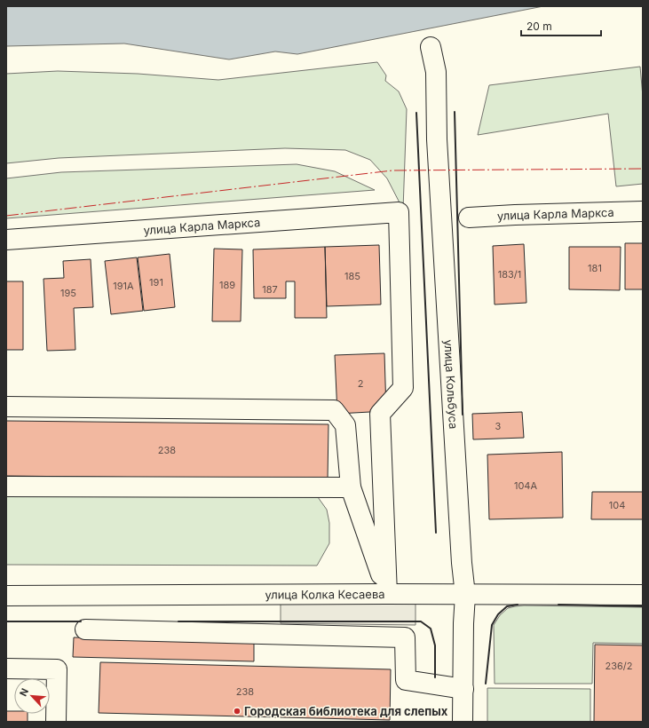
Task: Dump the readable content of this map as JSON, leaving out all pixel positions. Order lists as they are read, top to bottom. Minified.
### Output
{"streets":{"street":["улица Карла Маркса","улица Кольбуса","улица Колка Кесаева"]},"crossings":[["улица Карла Маркса","улица Колка Кесаева"],["улица Кольбуса","улица Колка Кесаева"]],"places":["Городская библиотека для слепых"],"house_numbers":["181","183/1","185","191","189","191A","187","195","2","3","238","104А","104","236/2","238"],"scale_bar":"20 m","north":"top left"}
